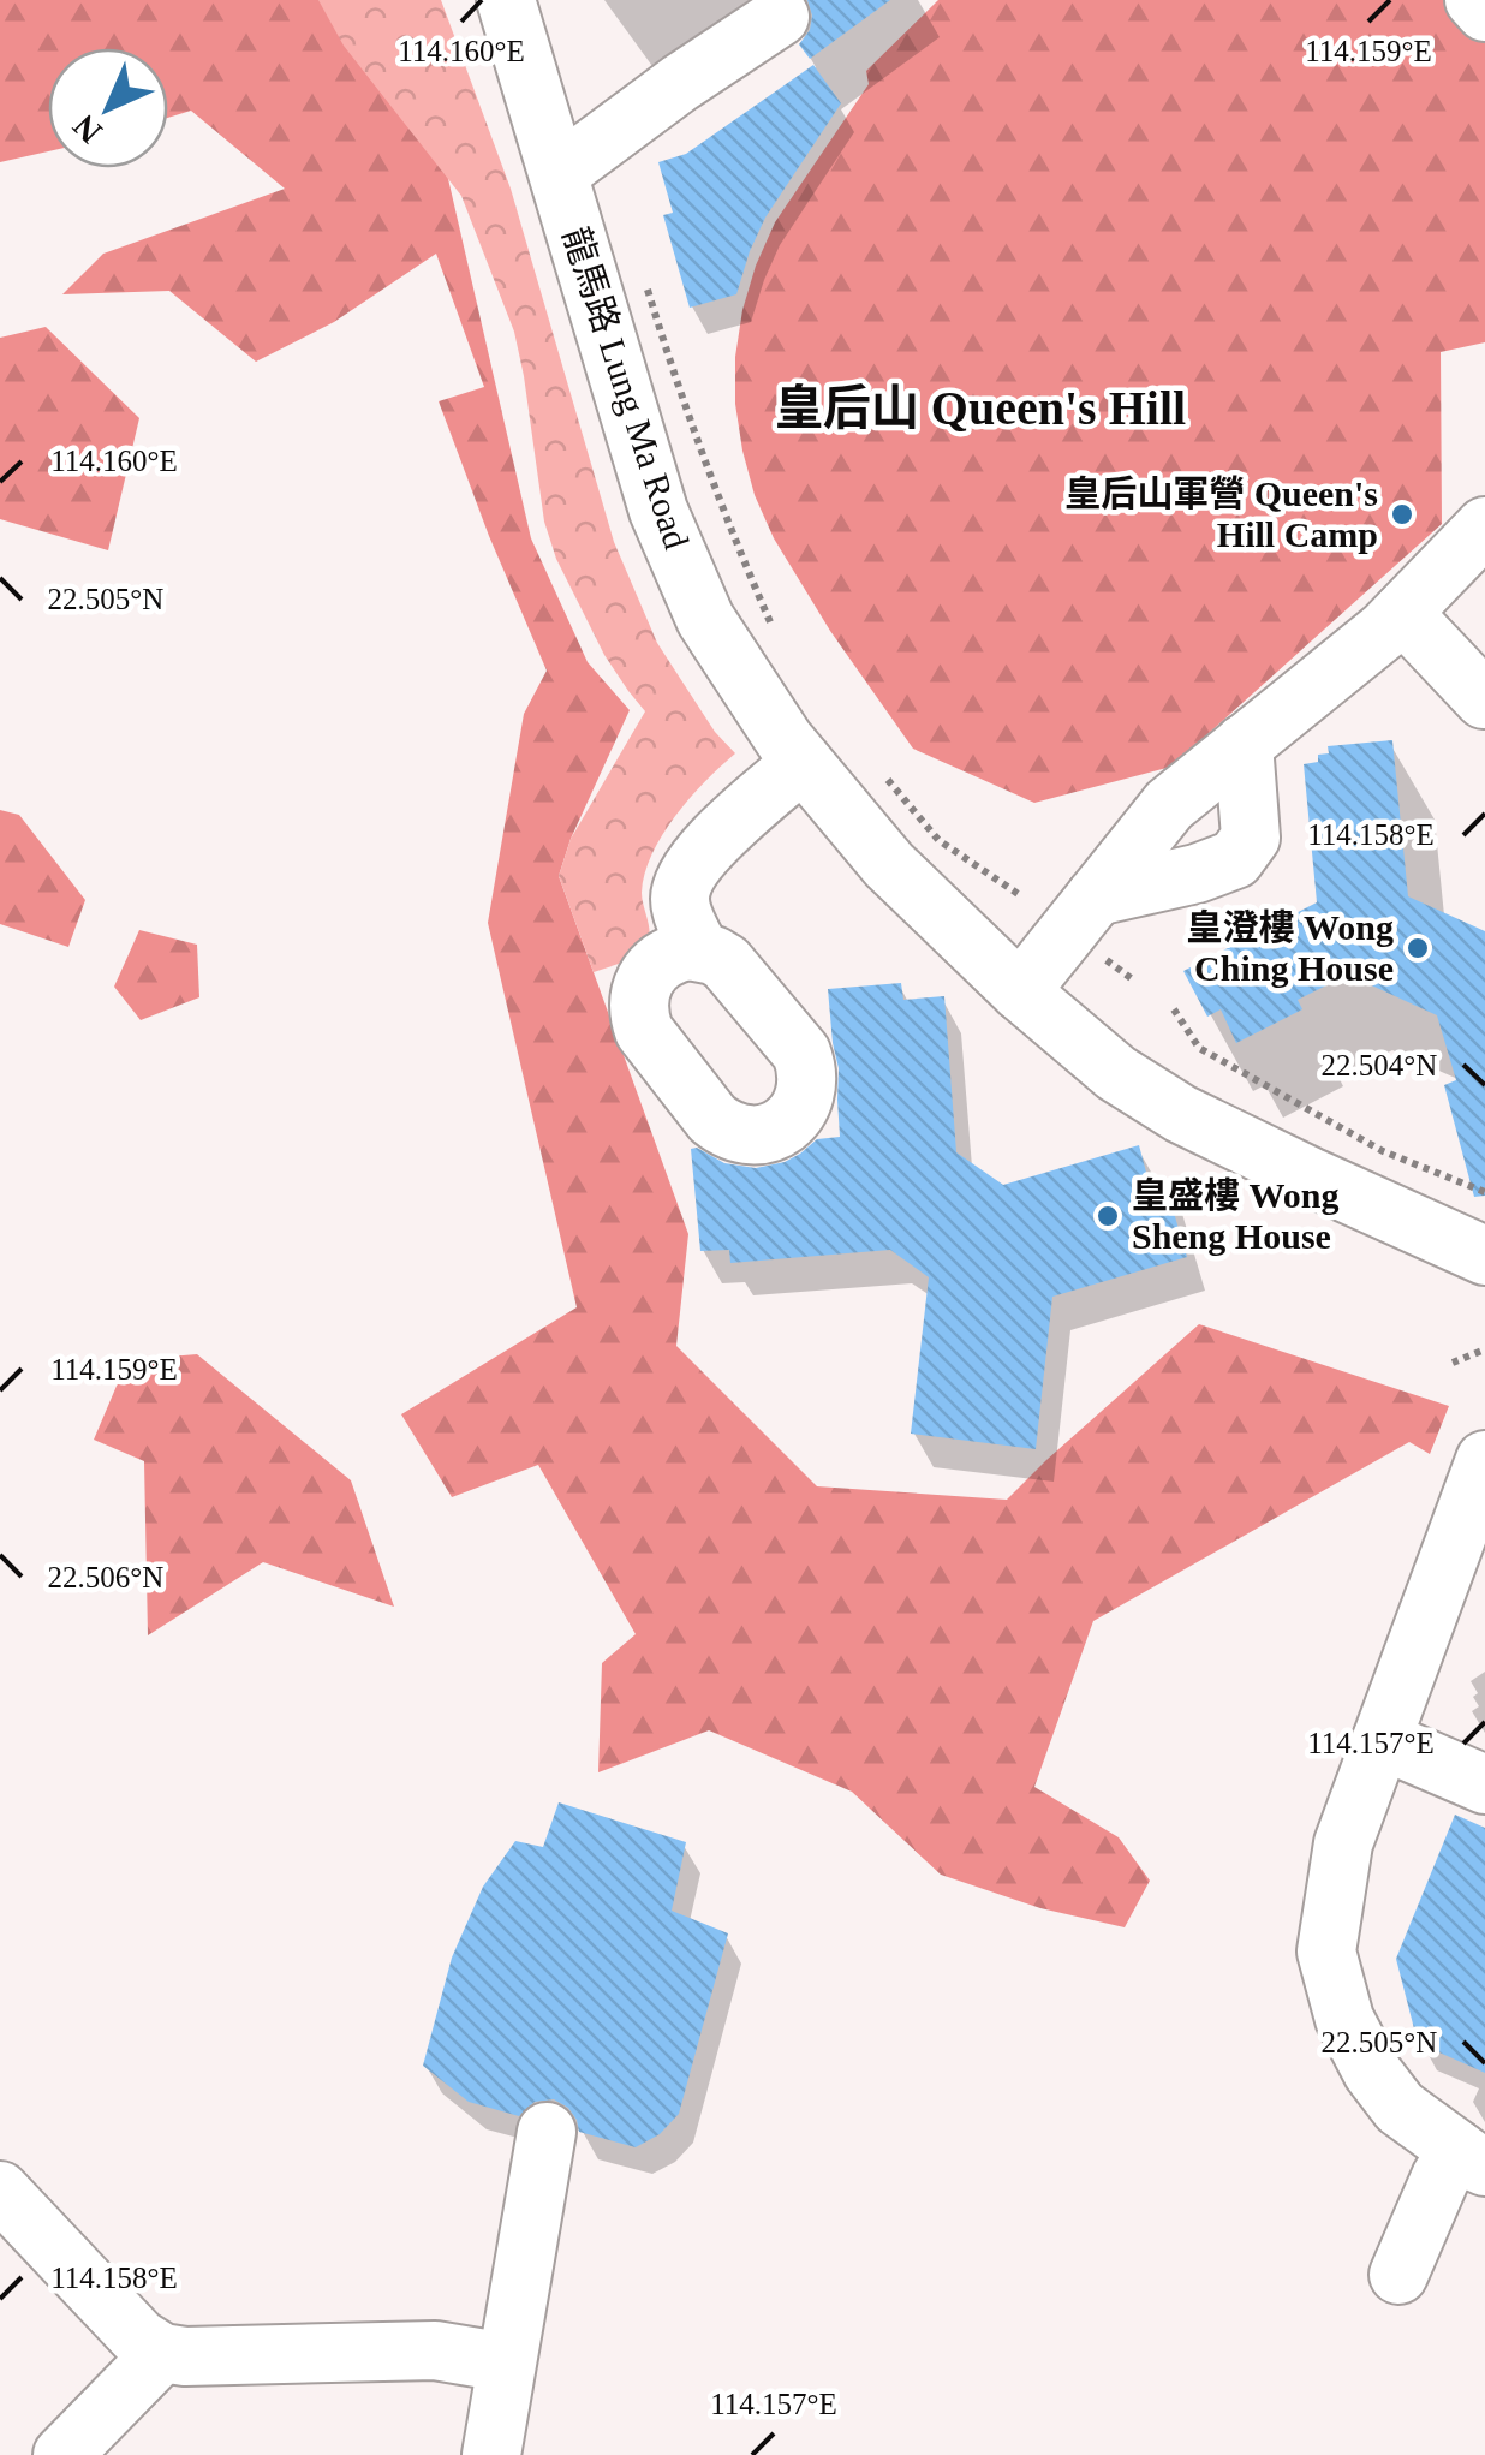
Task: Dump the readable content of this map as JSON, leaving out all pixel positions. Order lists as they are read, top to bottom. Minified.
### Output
{"streets":{"street":["龍馬路 Lung Ma Road"]},"districts":["皇后山 Queen's Hill"],"places":["皇后山軍營 Queen's Hill Camp","皇澄樓 Wong Ching House","皇盛樓 Wong Sheng House"],"north":"bottom left","coordinates":["114.160°E","114.159°E","22.505°N","114.158°E","22.504°N","22.506°N","114.157°E"]}
